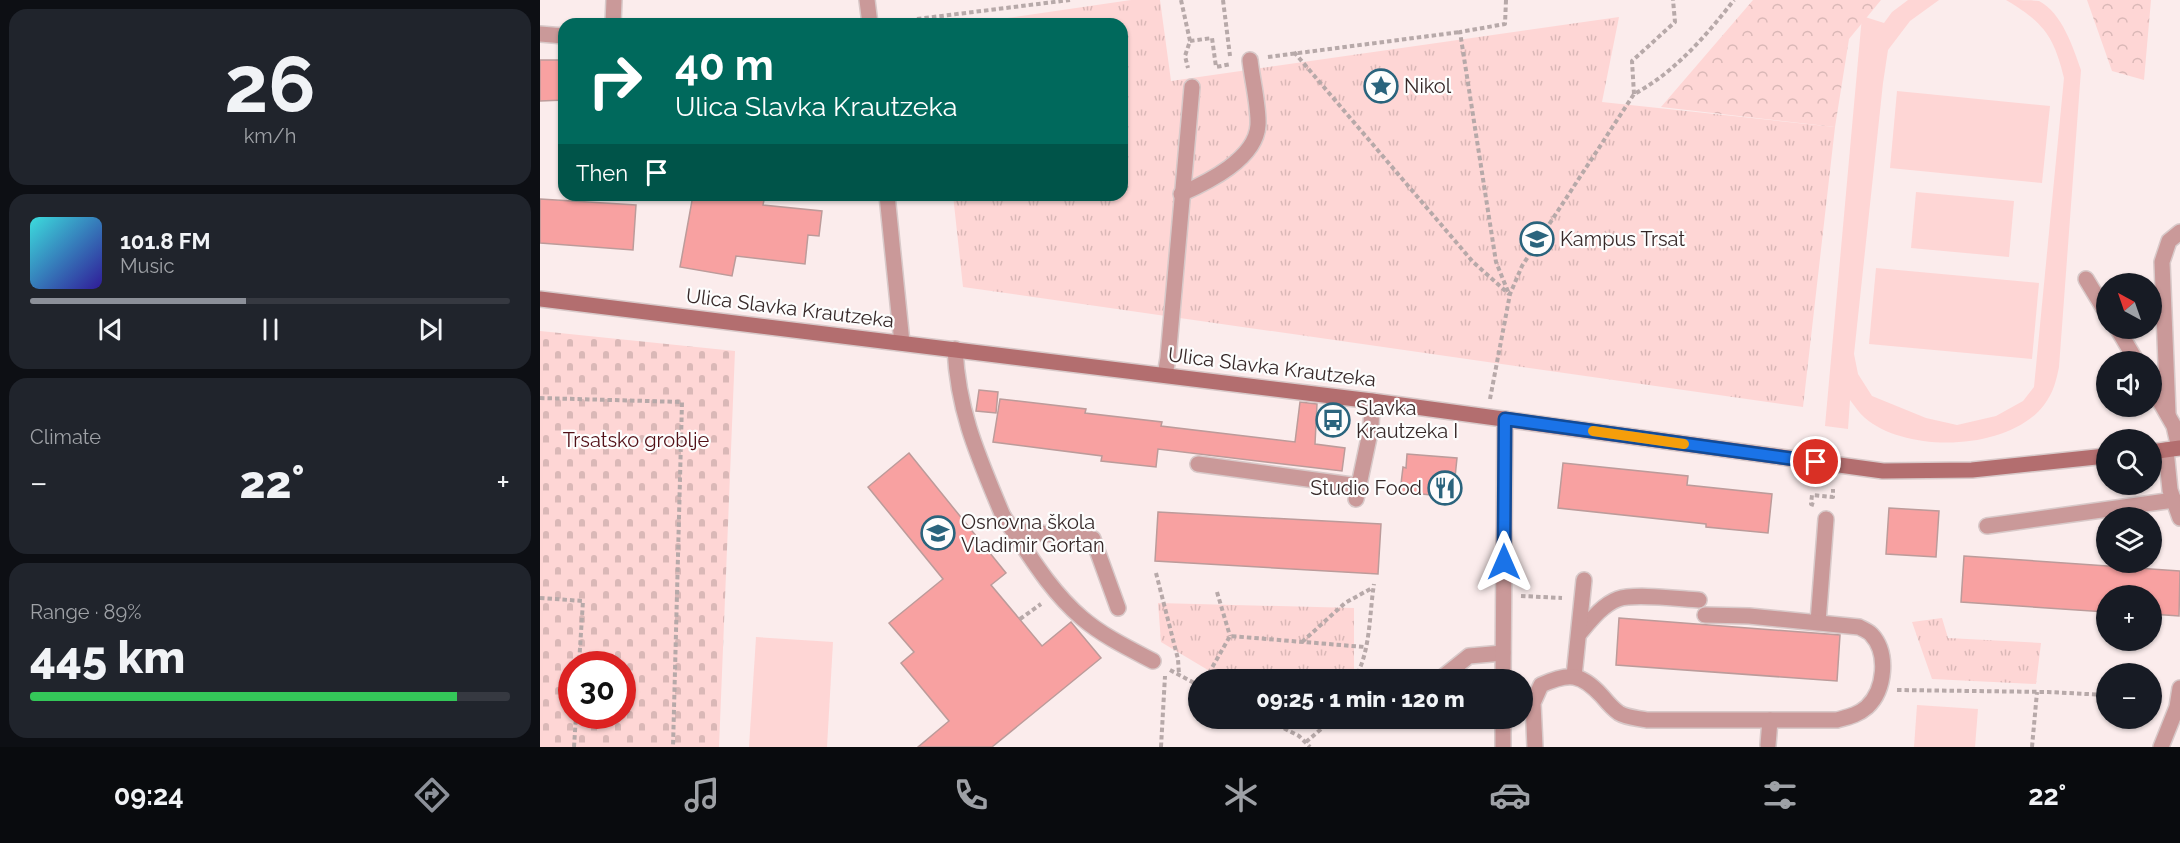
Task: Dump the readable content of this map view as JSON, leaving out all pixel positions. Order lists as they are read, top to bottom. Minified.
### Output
{"streets":{"street":["Ulica Slavka Krautzeka"]},"parks":["Trsatsko groblje"],"places":{"place":["Nikol"],"school or university":["Kampus Trsat","Osnovna škola Vladimir Gortan"],"bus stop":["Slavka Krautzeka I"],"restaurant":["Studio Food"]},"north":"top left","page":{"tile":[["26","km/h"],"Climate",["Range · 89%","445 km"]],"turn":["40 m","Ulica Slavka Krautzeka"],"then":"Then","song":["101.8 FM","Music"],"map_buttons":["+","−"],"heat":["−","22°","+"],"limit":"30","trip":"09:25 · 1 min · 120 m","tabs":["09:24","22°"]}}
